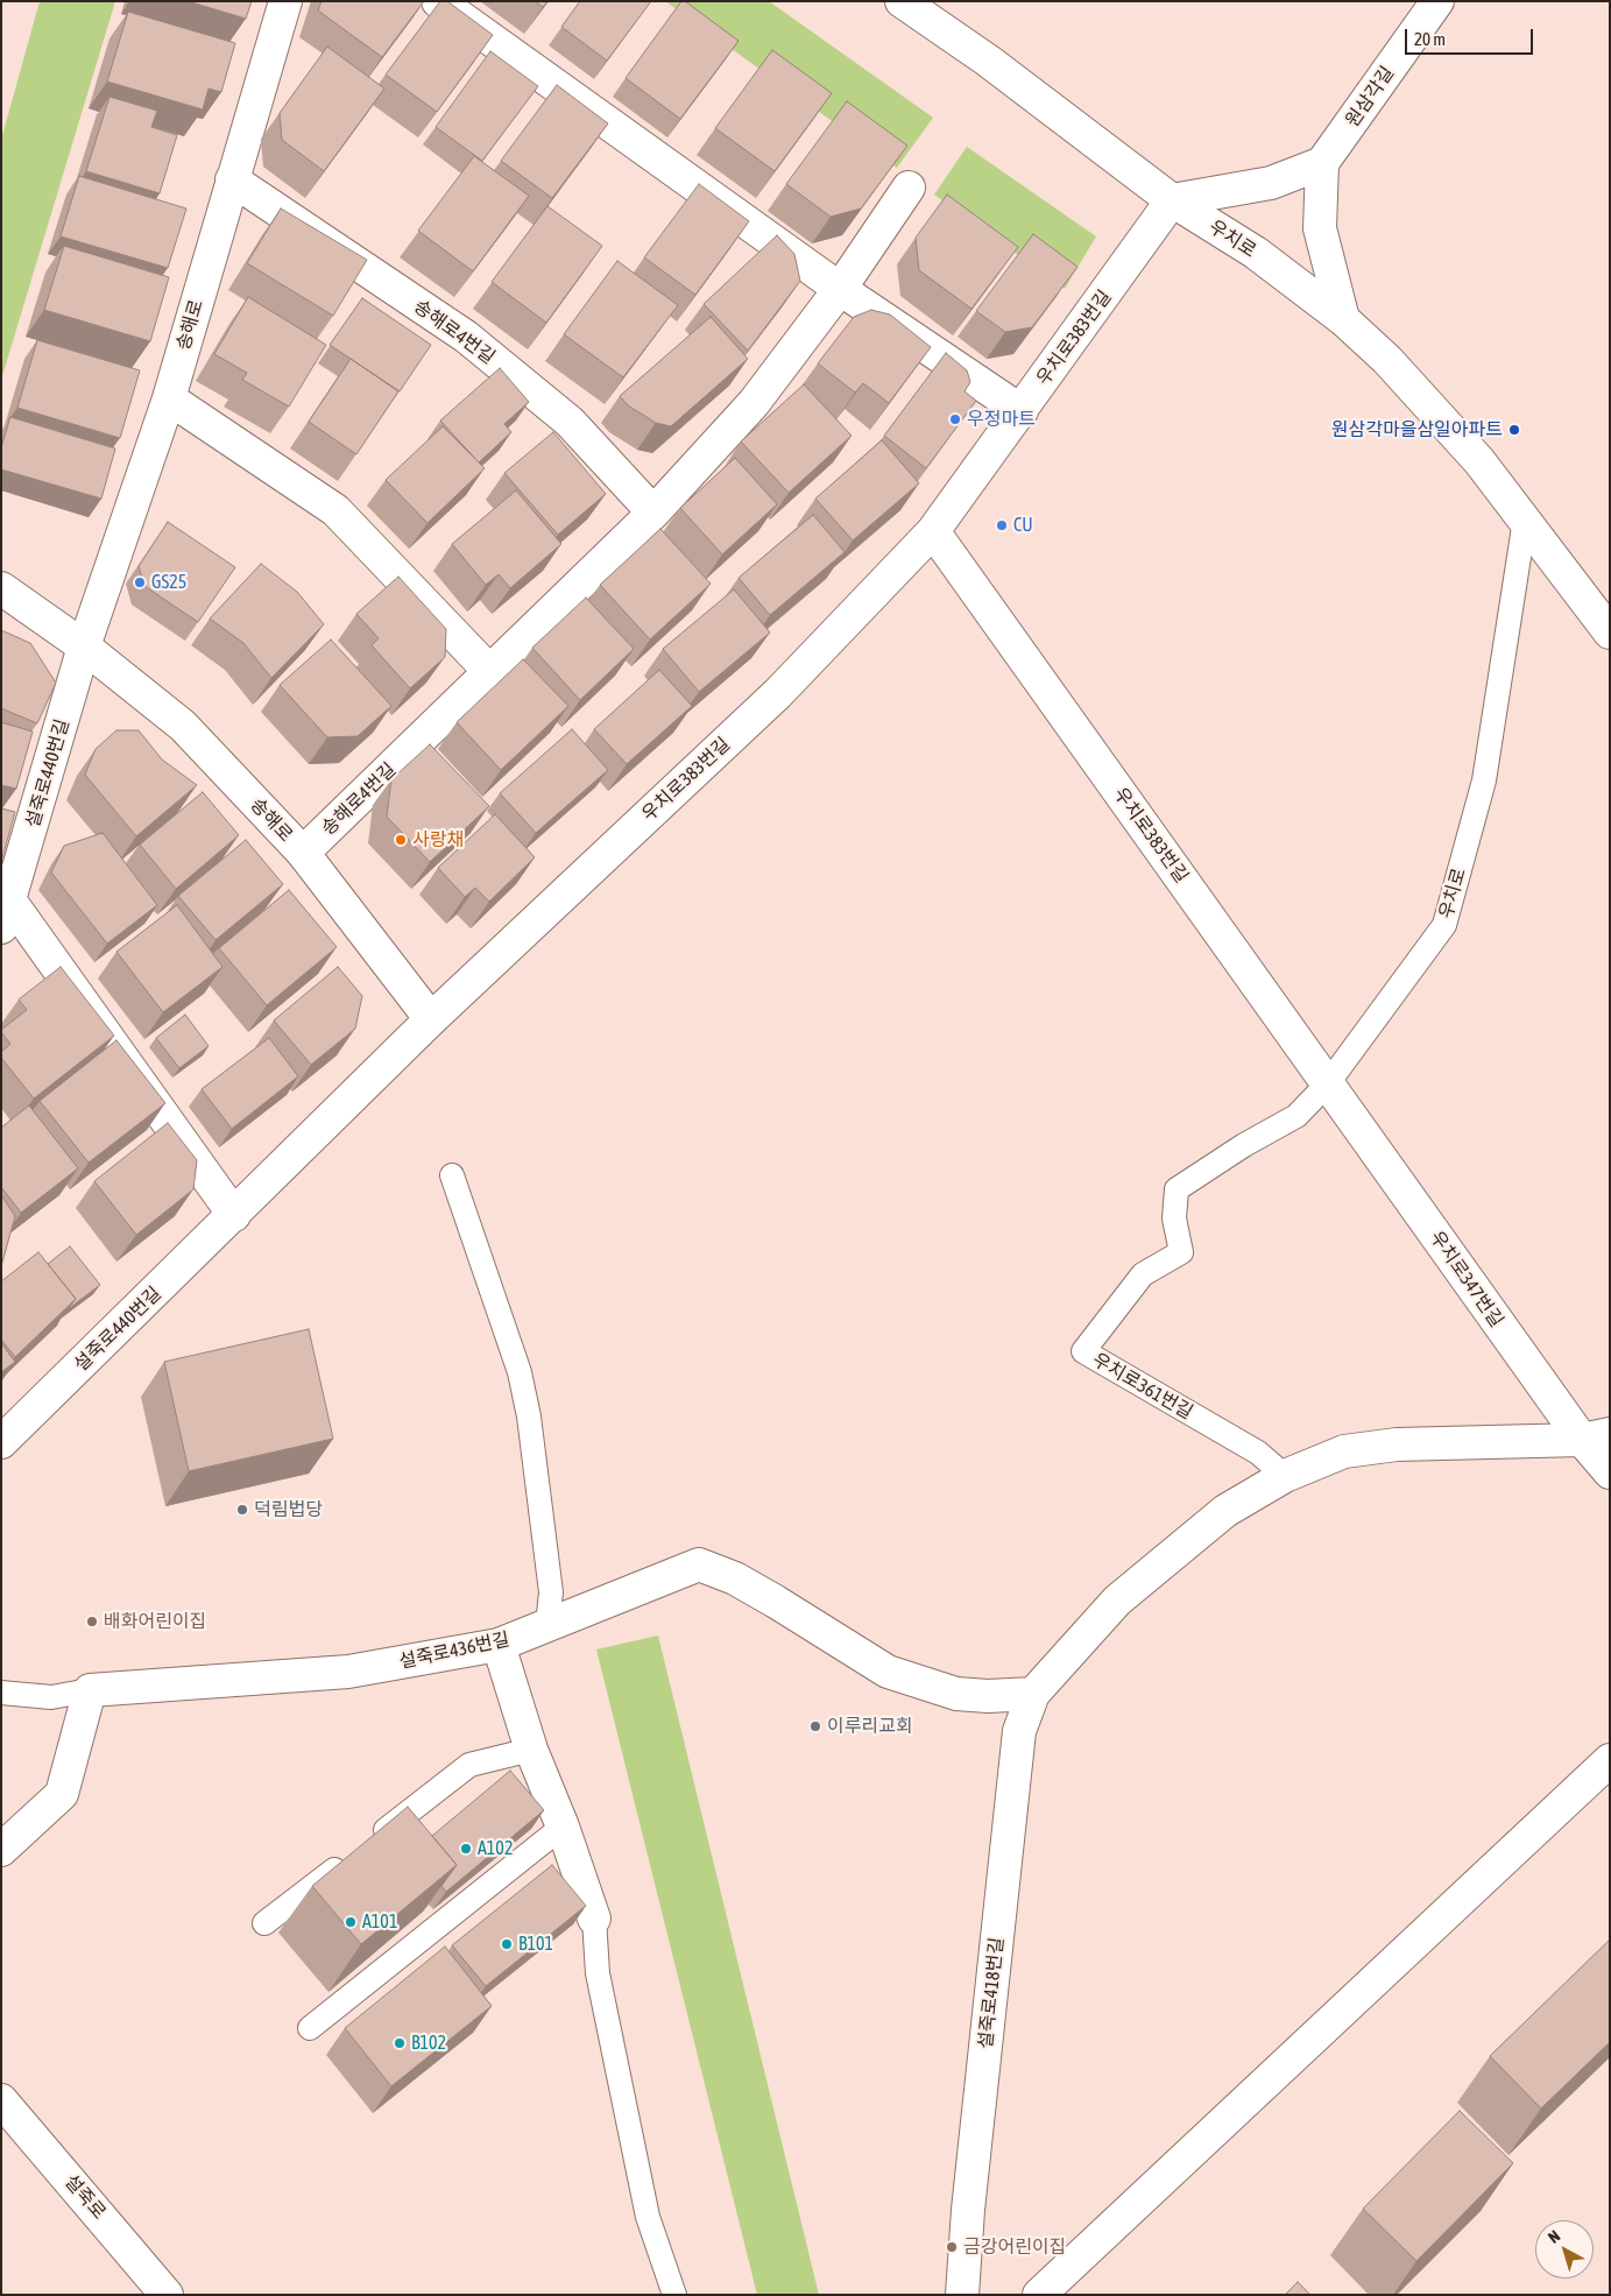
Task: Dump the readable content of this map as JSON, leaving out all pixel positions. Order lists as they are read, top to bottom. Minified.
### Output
{"streets":{"street":["원삼각길","우치로","송해로","송해로4번길","우치로383번길","설죽로440번길","우치로347번길","설죽로436번길","설죽로418번길","설죽로"],"lane":["우치로361번길"]},"crossings":[["우치로","우치로383번길"],["우치로","우치로347번길"],["우치로","우치로361번길"],["송해로","송해로4번길"],["송해로","우치로383번길"],["송해로","설죽로440번길"],["우치로383번길","설죽로440번길"],["우치로383번길","우치로347번길"],["설죽로436번길","설죽로418번길"]],"places":["우정마트","원삼각마을삼일아파트","CU","GS25","사랑채","덕림법당","배화어린이집","이루리교회","A102","A101","B101","B102","금강어린이집"],"scale_bar":"20 m","north":"top left"}
